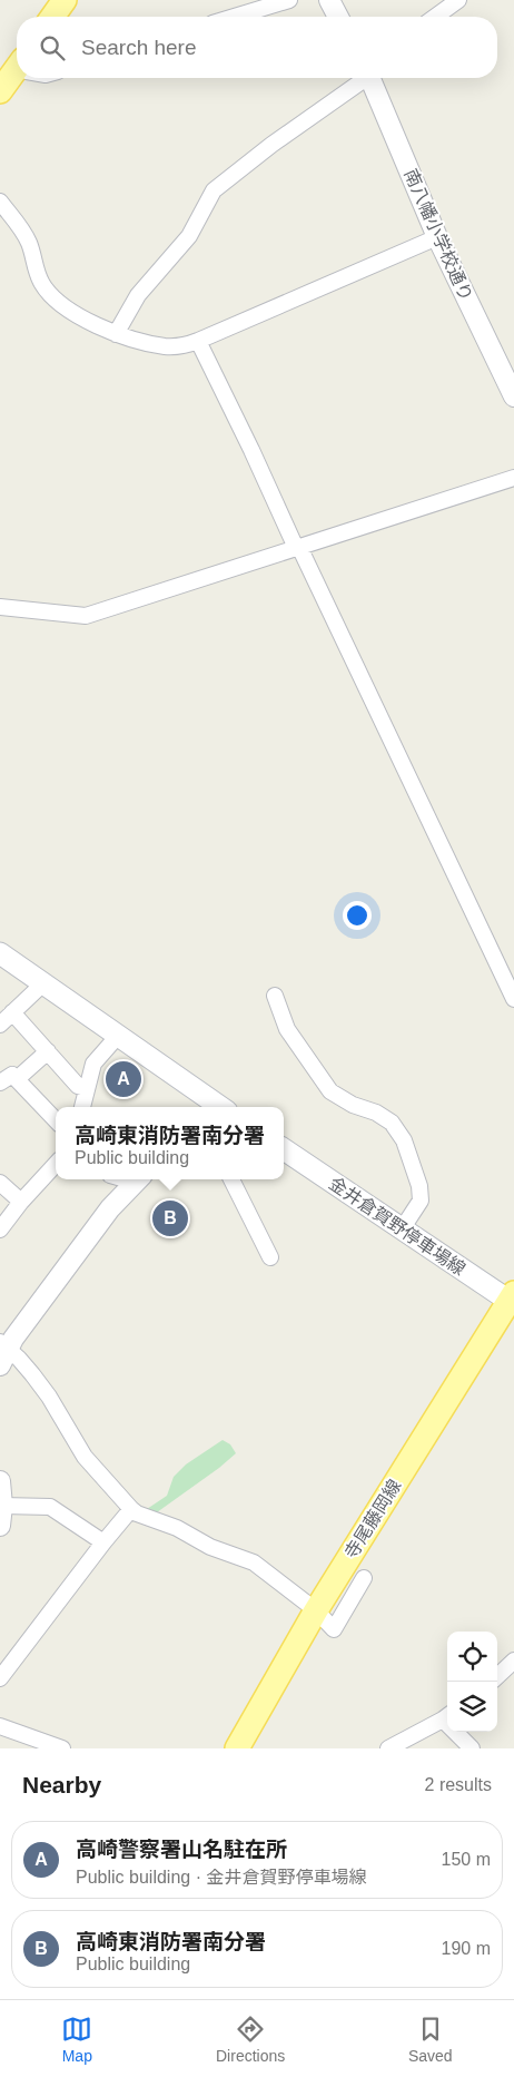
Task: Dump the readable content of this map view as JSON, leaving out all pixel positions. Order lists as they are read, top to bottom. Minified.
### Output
{"streets":{"main road":["金井倉賀野停車場線","寺尾藤岡線"],"street":["南八幡小学校通り"]},"crossings":[["金井倉賀野停車場線","寺尾藤岡線"]],"page":{"search":"Search here","pins":["A","B"],"popup":["高崎東消防署南分署","Public building"],"heading":["Nearby","2 results"],"list":[{"mark":"A","name":"高崎警察署山名駐在所","note":"Public building · 金井倉賀野停車場線","value":"150 m"},{"mark":"B","name":"高崎東消防署南分署","note":"Public building","value":"190 m"}],"nav":["Map","Directions","Saved"]}}
